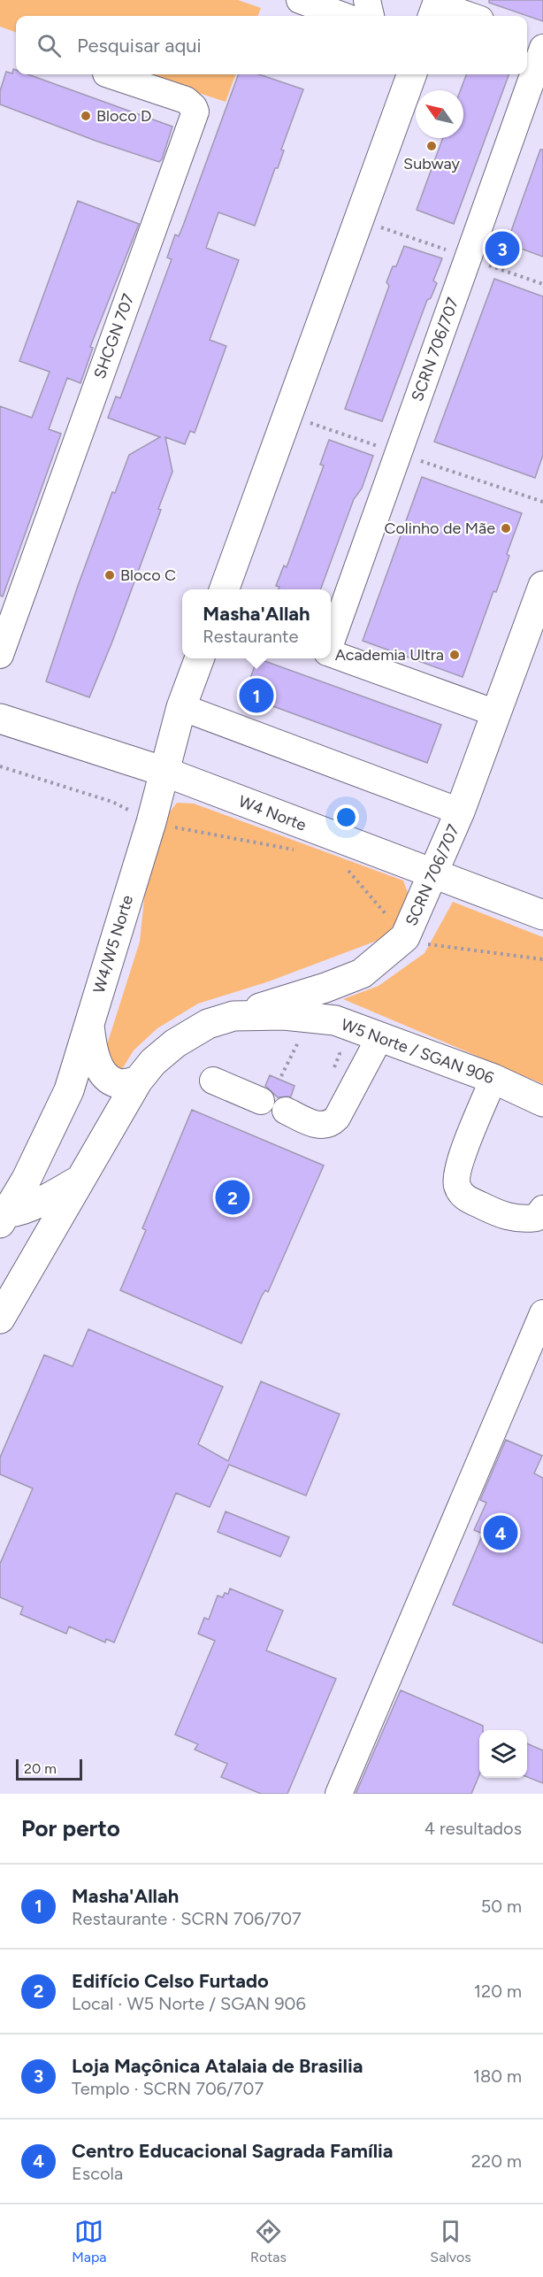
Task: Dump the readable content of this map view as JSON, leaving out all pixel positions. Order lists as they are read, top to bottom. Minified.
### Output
{"streets":{"main road":["SCRN 706/707","W4 Norte","W4/W5 Norte","W5 Norte / SGAN 906"],"street":["SHCGN 707"]},"crossings":[["SCRN 706/707","W4 Norte"],["SCRN 706/707","W4/W5 Norte"],["SCRN 706/707","W5 Norte / SGAN 906"],["W4 Norte","W4/W5 Norte"]],"places":["Bloco D","Subway","Colinho de Mãe","Bloco C","Academia Ultra"],"scale_bar":"20 m","north":"top left","page":{"search":"Pesquisar aqui","pins":["3","1","2","4"],"popup":["Masha'Allah","Restaurante"],"scale":"20 m","heading":["Por perto","4 resultados"],"list":[{"mark":"1","name":"Masha'Allah","note":"Restaurante · SCRN 706/707","value":"50 m"},{"mark":"2","name":"Edifício Celso Furtado","note":"Local · W5 Norte / SGAN 906","value":"120 m"},{"mark":"3","name":"Loja Maçônica Atalaia de Brasilia","note":"Templo · SCRN 706/707","value":"180 m"},{"mark":"4","name":"Centro Educacional Sagrada Família","note":"Escola","value":"220 m"}],"nav":["Mapa","Rotas","Salvos"]}}
